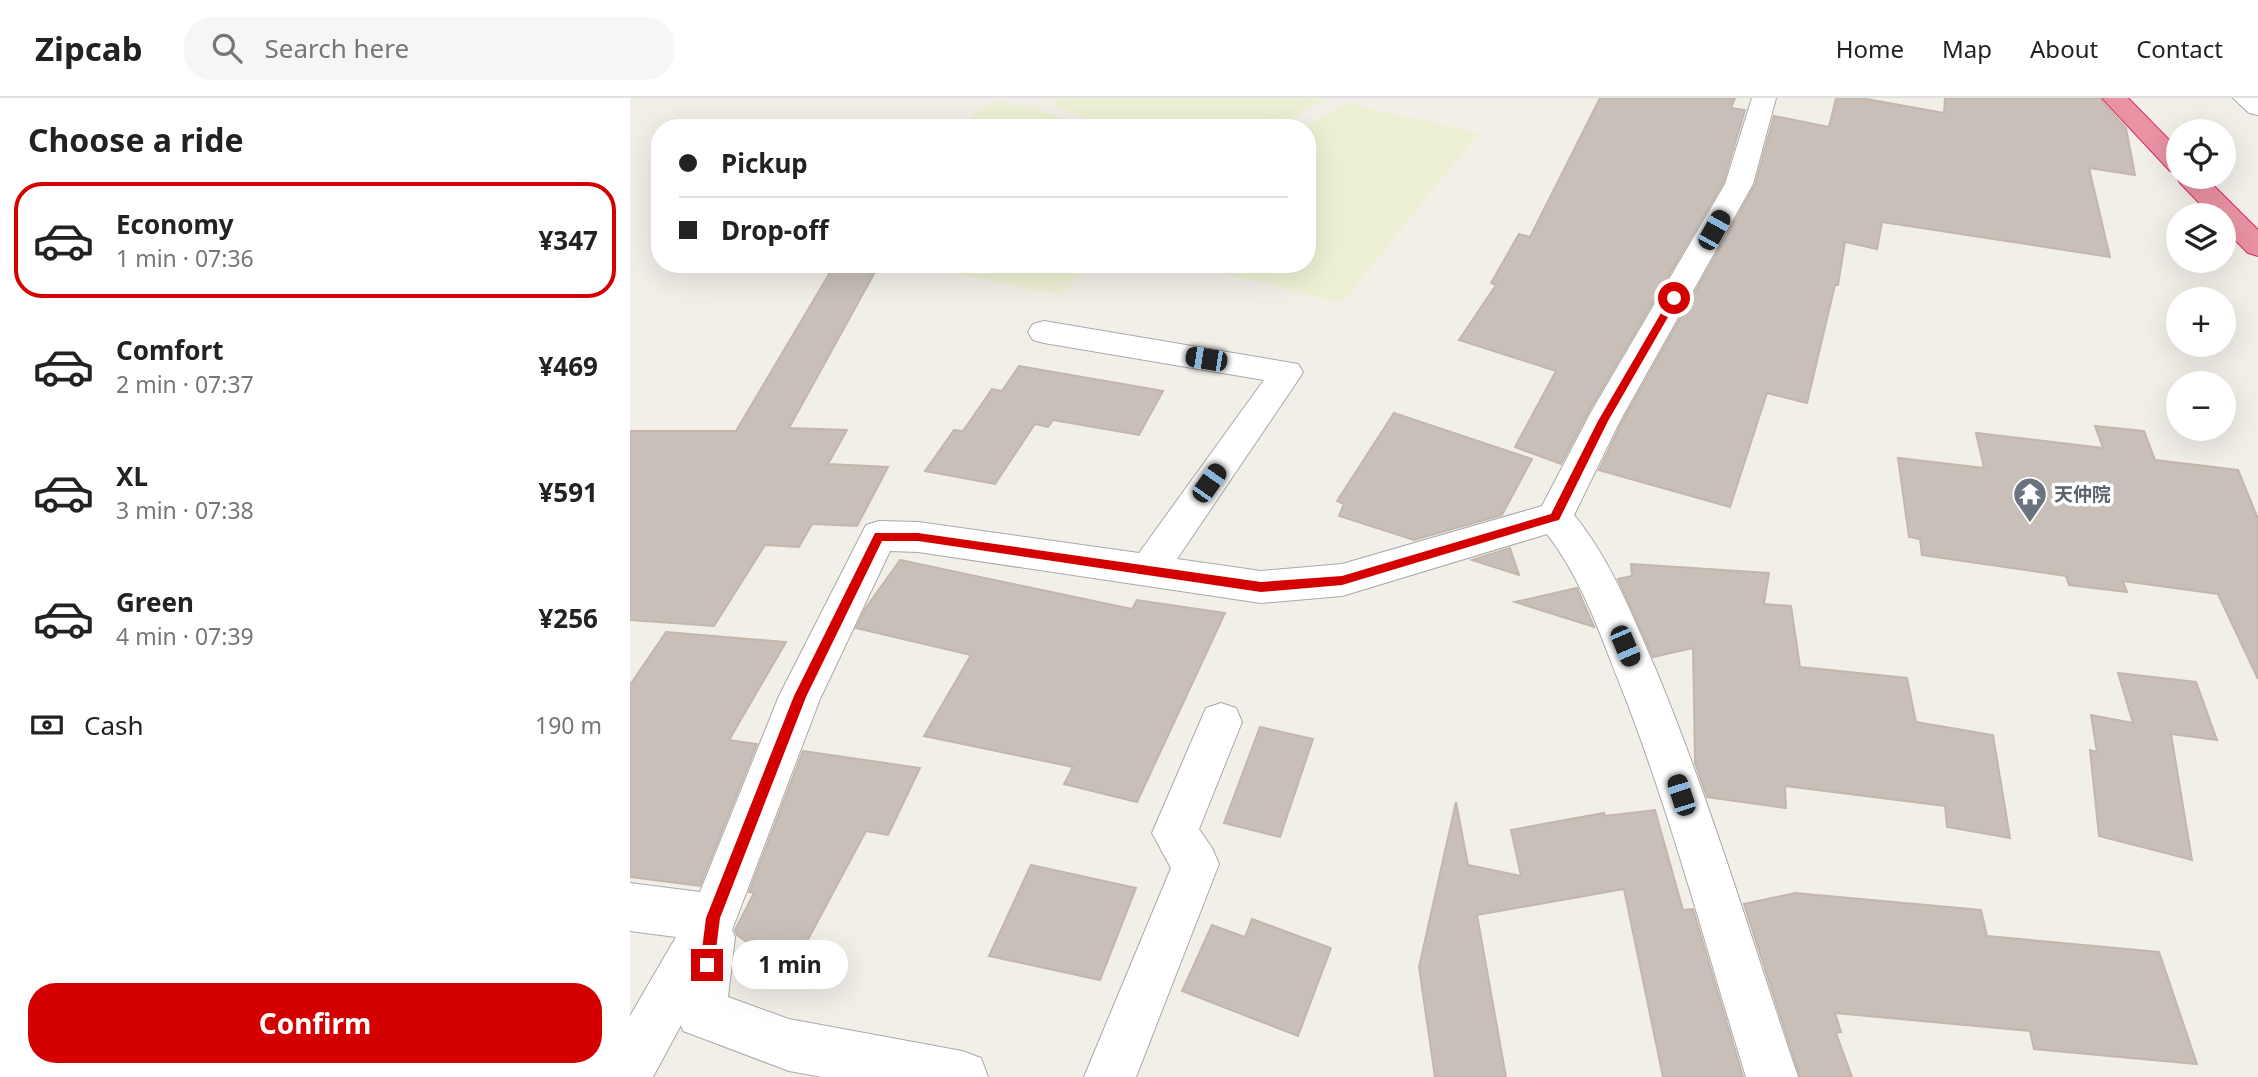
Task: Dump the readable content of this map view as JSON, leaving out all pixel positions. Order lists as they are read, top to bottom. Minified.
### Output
{"places":{"temple":["天仲院"]},"page":{"header":"Zipcab","search":"Search here","nav":["Home","Map","About","Contact"],"heading":"Choose a ride","map_buttons":["+","−"],"banner":["Pickup","Drop-off"],"list":[{"name":"Economy","note":"1 min · 07:36","value":"¥347"},{"name":"Comfort","note":"2 min · 07:37","value":"¥469"},{"name":"XL","note":"3 min · 07:38","value":"¥591"},{"name":"Green","note":"4 min · 07:39","value":"¥256"}],"pay":["Cash","190 m"],"bubble":"1 min","buttons":"Confirm"}}
